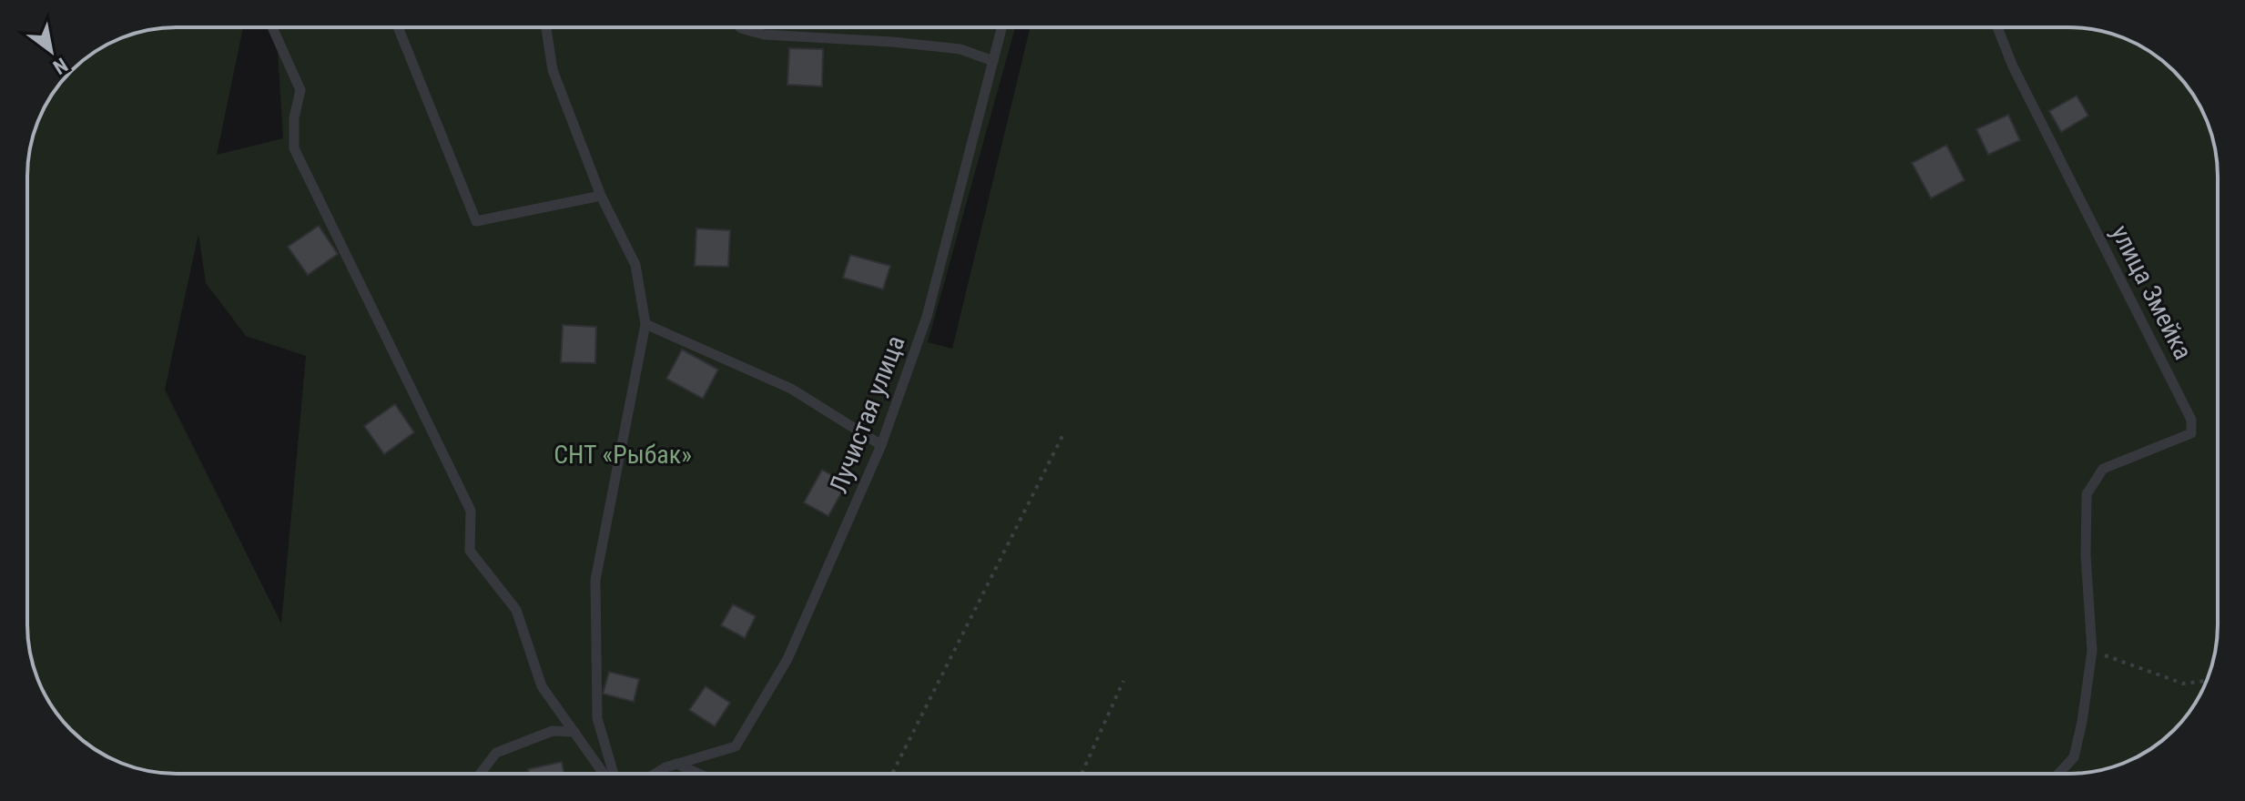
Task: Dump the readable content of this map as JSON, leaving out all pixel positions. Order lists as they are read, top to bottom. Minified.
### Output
{"streets":{"lane":["улица Змейка","Лучистая улица"]},"parks":["СНТ «Рыбак»"],"north":"bottom right"}
